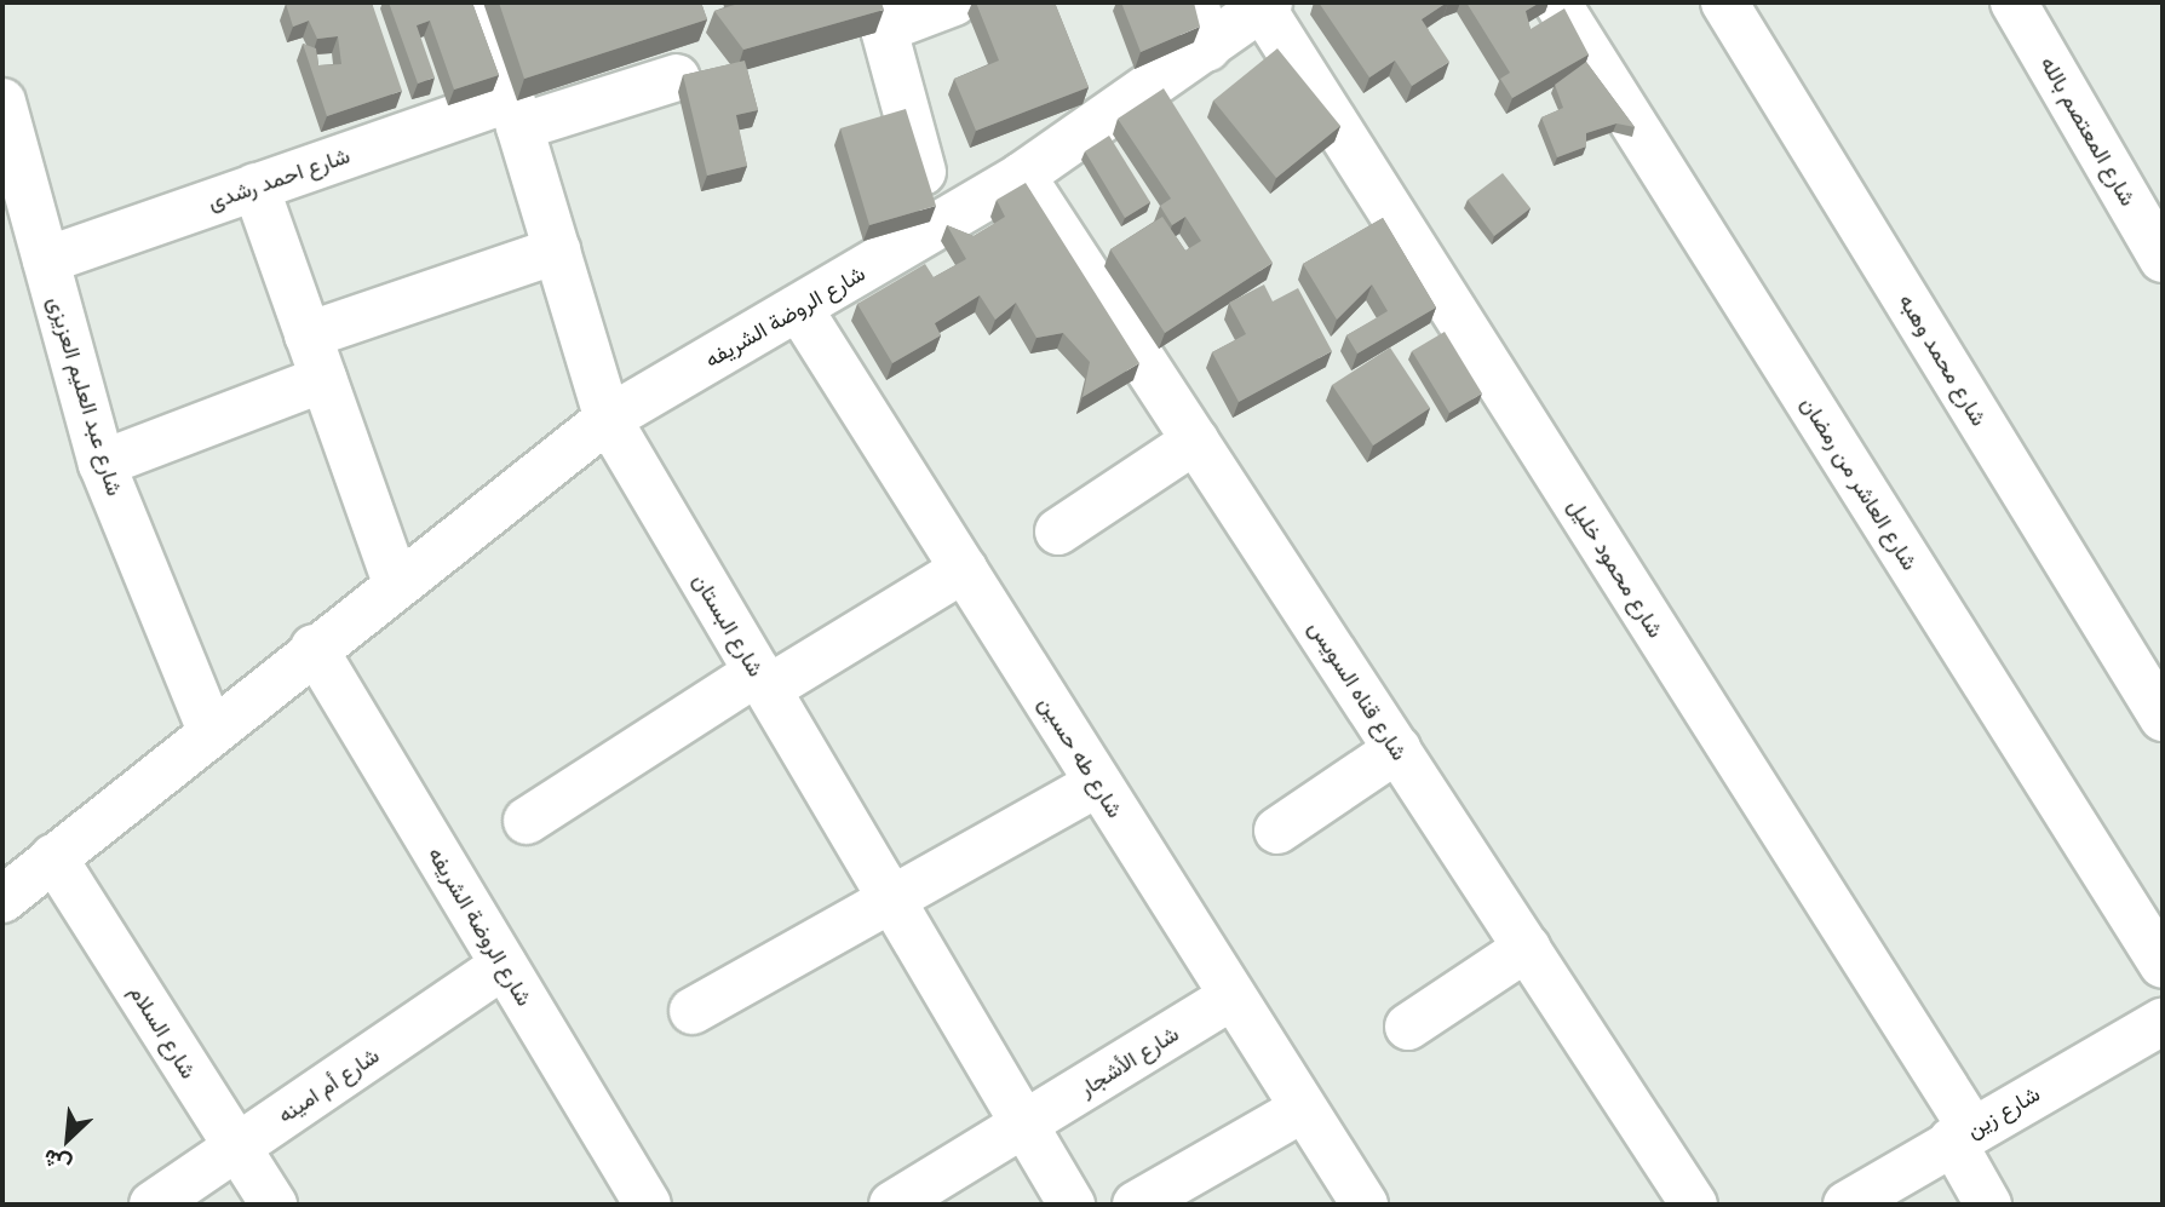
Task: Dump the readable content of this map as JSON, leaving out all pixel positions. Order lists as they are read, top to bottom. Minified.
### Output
{"streets":{"street":["شارع المعتصم بالله","شارع احمد رشدى","شارع الروضة الشريفه","شارع محمد وهبه","شارع عبد العليم العزيزى","شارع العاشر من رمضان","شارع محمود خليل","شارع البستان","شارع قناه السويس","شارع طه حسين","شارع السلام","شارع الأشجار","شارع أم امينه","شارع زين"]},"crossings":[["شارع احمد رشدى","شارع عبد العليم العزيزى"],["شارع احمد رشدى","شارع البستان"],["شارع الروضة الشريفه","شارع عبد العليم العزيزى"],["شارع الروضة الشريفه","شارع محمود خليل"],["شارع الروضة الشريفه","شارع البستان"],["شارع الروضة الشريفه","شارع قناه السويس"],["شارع الروضة الشريفه","شارع طه حسين"],["شارع الروضة الشريفه","شارع السلام"],["شارع الروضة الشريفه","شارع أم امينه"],["شارع محمود خليل","شارع زين"],["شارع البستان","شارع الأشجار"],["شارع طه حسين","شارع الأشجار"],["شارع السلام","شارع أم امينه"]],"north":"bottom left"}
